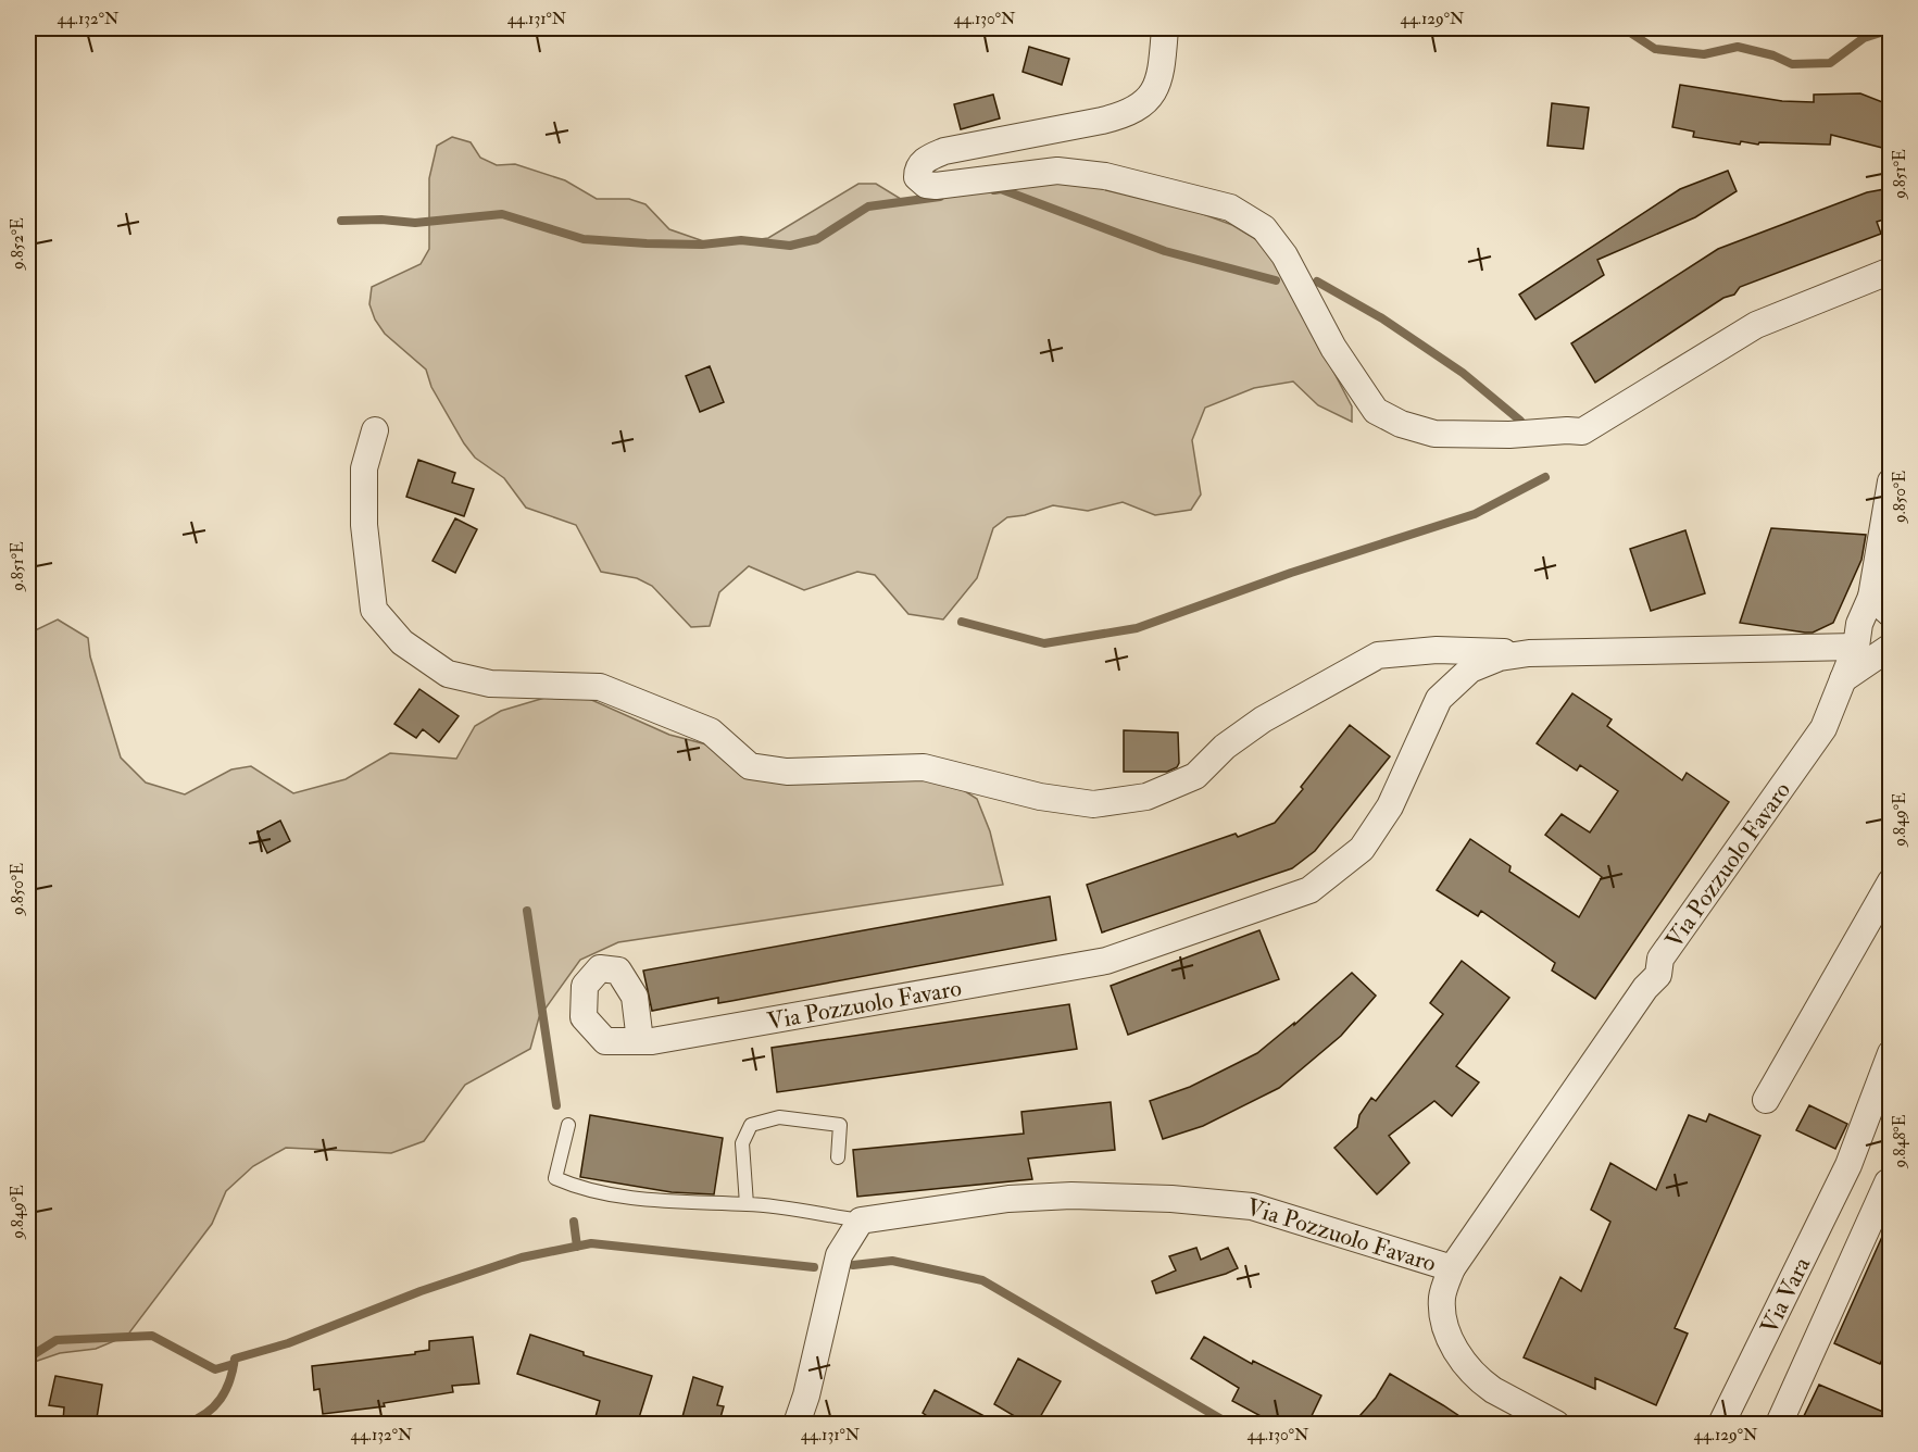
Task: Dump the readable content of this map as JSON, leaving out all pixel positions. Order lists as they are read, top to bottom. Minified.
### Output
{"streets":{"street":["Via Pozzuolo Favaro","Via Vara"]},"coordinates":["44.132°N","44.131°N","44.130°N","44.129°N","9.851°E","9.852°E","9.850°E","9.849°E","9.848°E"]}
